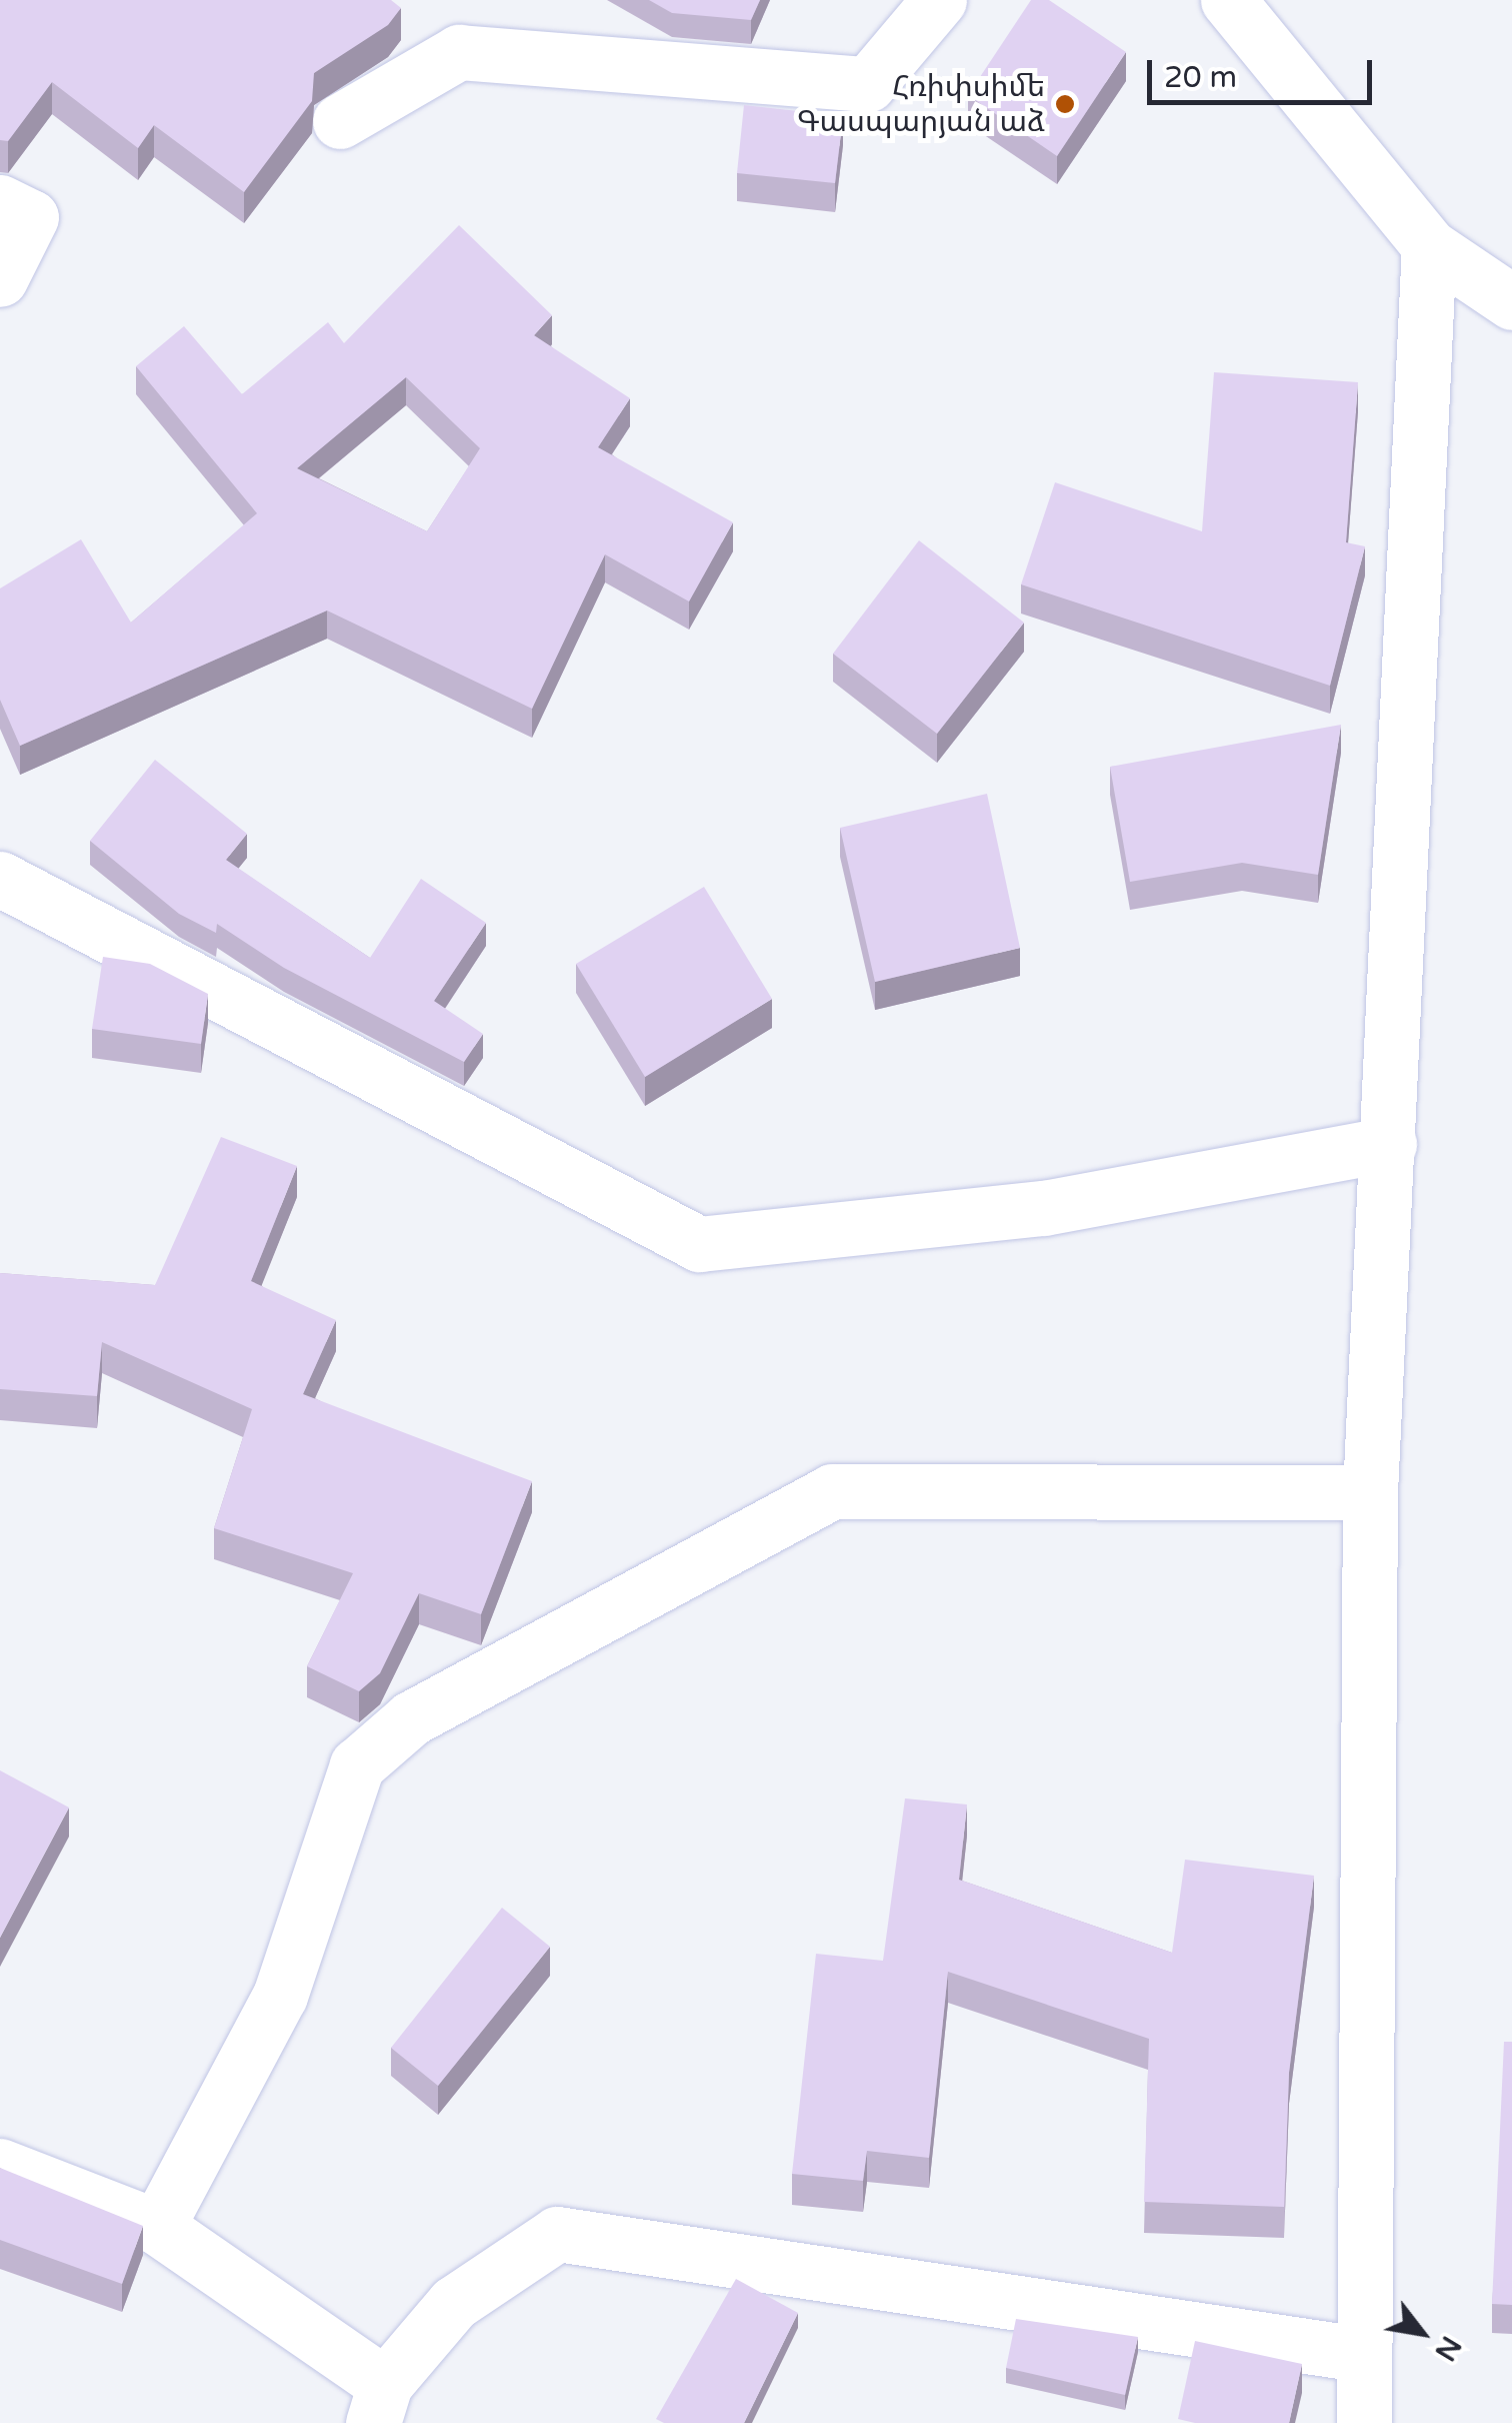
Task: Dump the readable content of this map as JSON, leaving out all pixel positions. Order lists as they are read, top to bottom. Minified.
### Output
{"places":["Հռիփսիմե Գասպարյան աձ"],"scale_bar":"20 m","north":"bottom right"}
